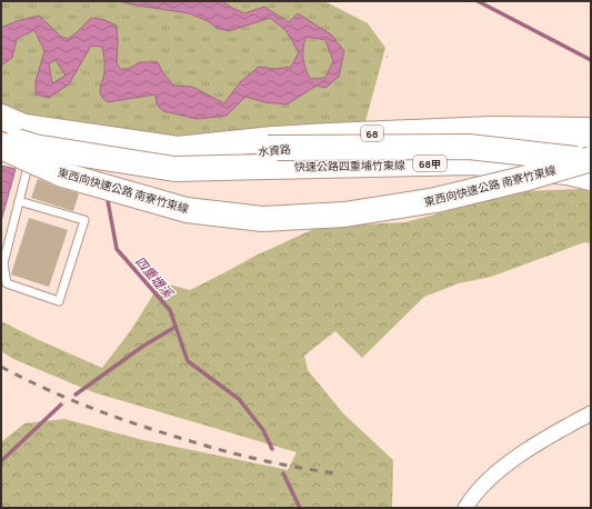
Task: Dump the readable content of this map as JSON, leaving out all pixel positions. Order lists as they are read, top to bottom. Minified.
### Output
{"streets":{"highway":["68","68甲","快速公路四重埔竹東線","東西向快速公路 南寮竹東線"],"street":["水資路"]},"crossings":[["68","68甲"],["68甲","快速公路四重埔竹東線"],["快速公路四重埔竹東線","東西向快速公路 南寮竹東線"]],"water":["四重壢溪"]}
